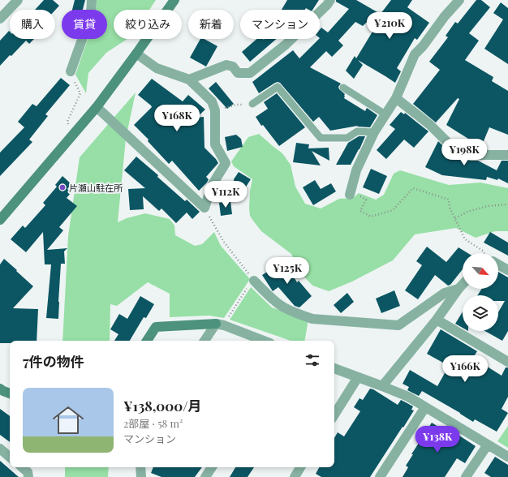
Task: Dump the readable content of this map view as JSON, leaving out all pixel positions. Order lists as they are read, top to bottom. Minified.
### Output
{"places":["片瀬山駐在所"],"north":"bottom right","page":{"chip":["購入","賃貸","絞り込み","新着","マンション"],"price":["¥210K","¥168K","¥198K","¥112K","¥125K","¥166K","¥138K"],"heading":"7件の物件","list":[{"name":"¥138,000/月","note":"2部屋 · 58 m² · マンション"}]}}
